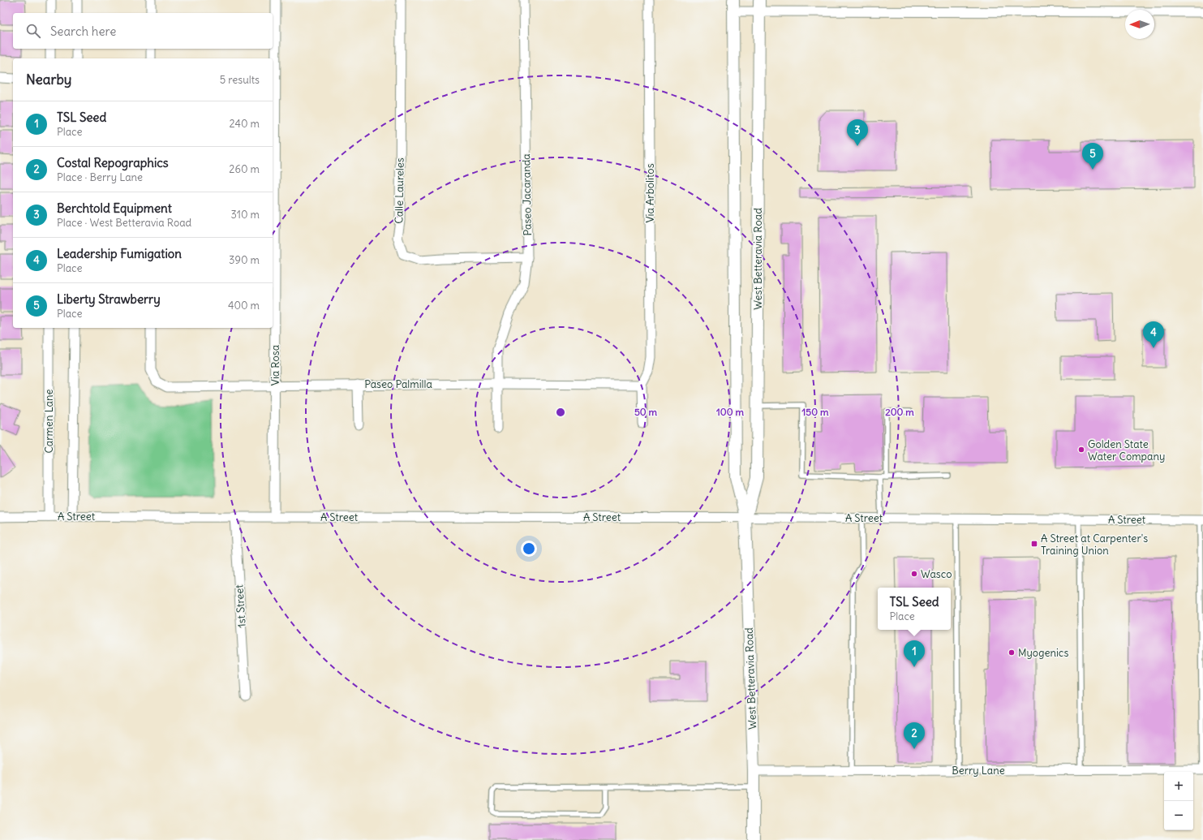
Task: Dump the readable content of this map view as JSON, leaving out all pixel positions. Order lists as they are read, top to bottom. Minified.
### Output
{"streets":{"street":["Calle Laureles","Via Arbolitos","Paseo Jacaranda","West Betteravia Road","Via Rosa","Paseo Palmilla","Carmen Lane","A Street","1st Street","Berry Lane"]},"crossings":[["Calle Laureles","Paseo Jacaranda"],["Via Arbolitos","Paseo Palmilla"],["Paseo Jacaranda","Paseo Palmilla"],["West Betteravia Road","A Street"],["West Betteravia Road","Berry Lane"],["Via Rosa","Paseo Palmilla"],["Via Rosa","A Street"],["Carmen Lane","A Street"],["A Street","1st Street"]],"places":{"other":["Golden State Water Company","Wasco","Myogenics"],"transit":["A Street at Carpenter's Training Union"]},"north":"left","page":{"search":"Search here","heading":["Nearby","5 results"],"list":[{"mark":"1","name":"TSL Seed","note":"Place","value":"240 m"},{"mark":"2","name":"Costal Repographics","note":"Place · Berry Lane","value":"260 m"},{"mark":"3","name":"Berchtold Equipment","note":"Place · West Betteravia Road","value":"310 m"},{"mark":"4","name":"Leadership Fumigation","note":"Place","value":"390 m"},{"mark":"5","name":"Liberty Strawberry","note":"Place","value":"400 m"}],"pins":["3","5","4","1","2"],"popup":["TSL Seed","Place"],"map_buttons":["+","−"]},"rings":["50 m","100 m","150 m","200 m"]}
